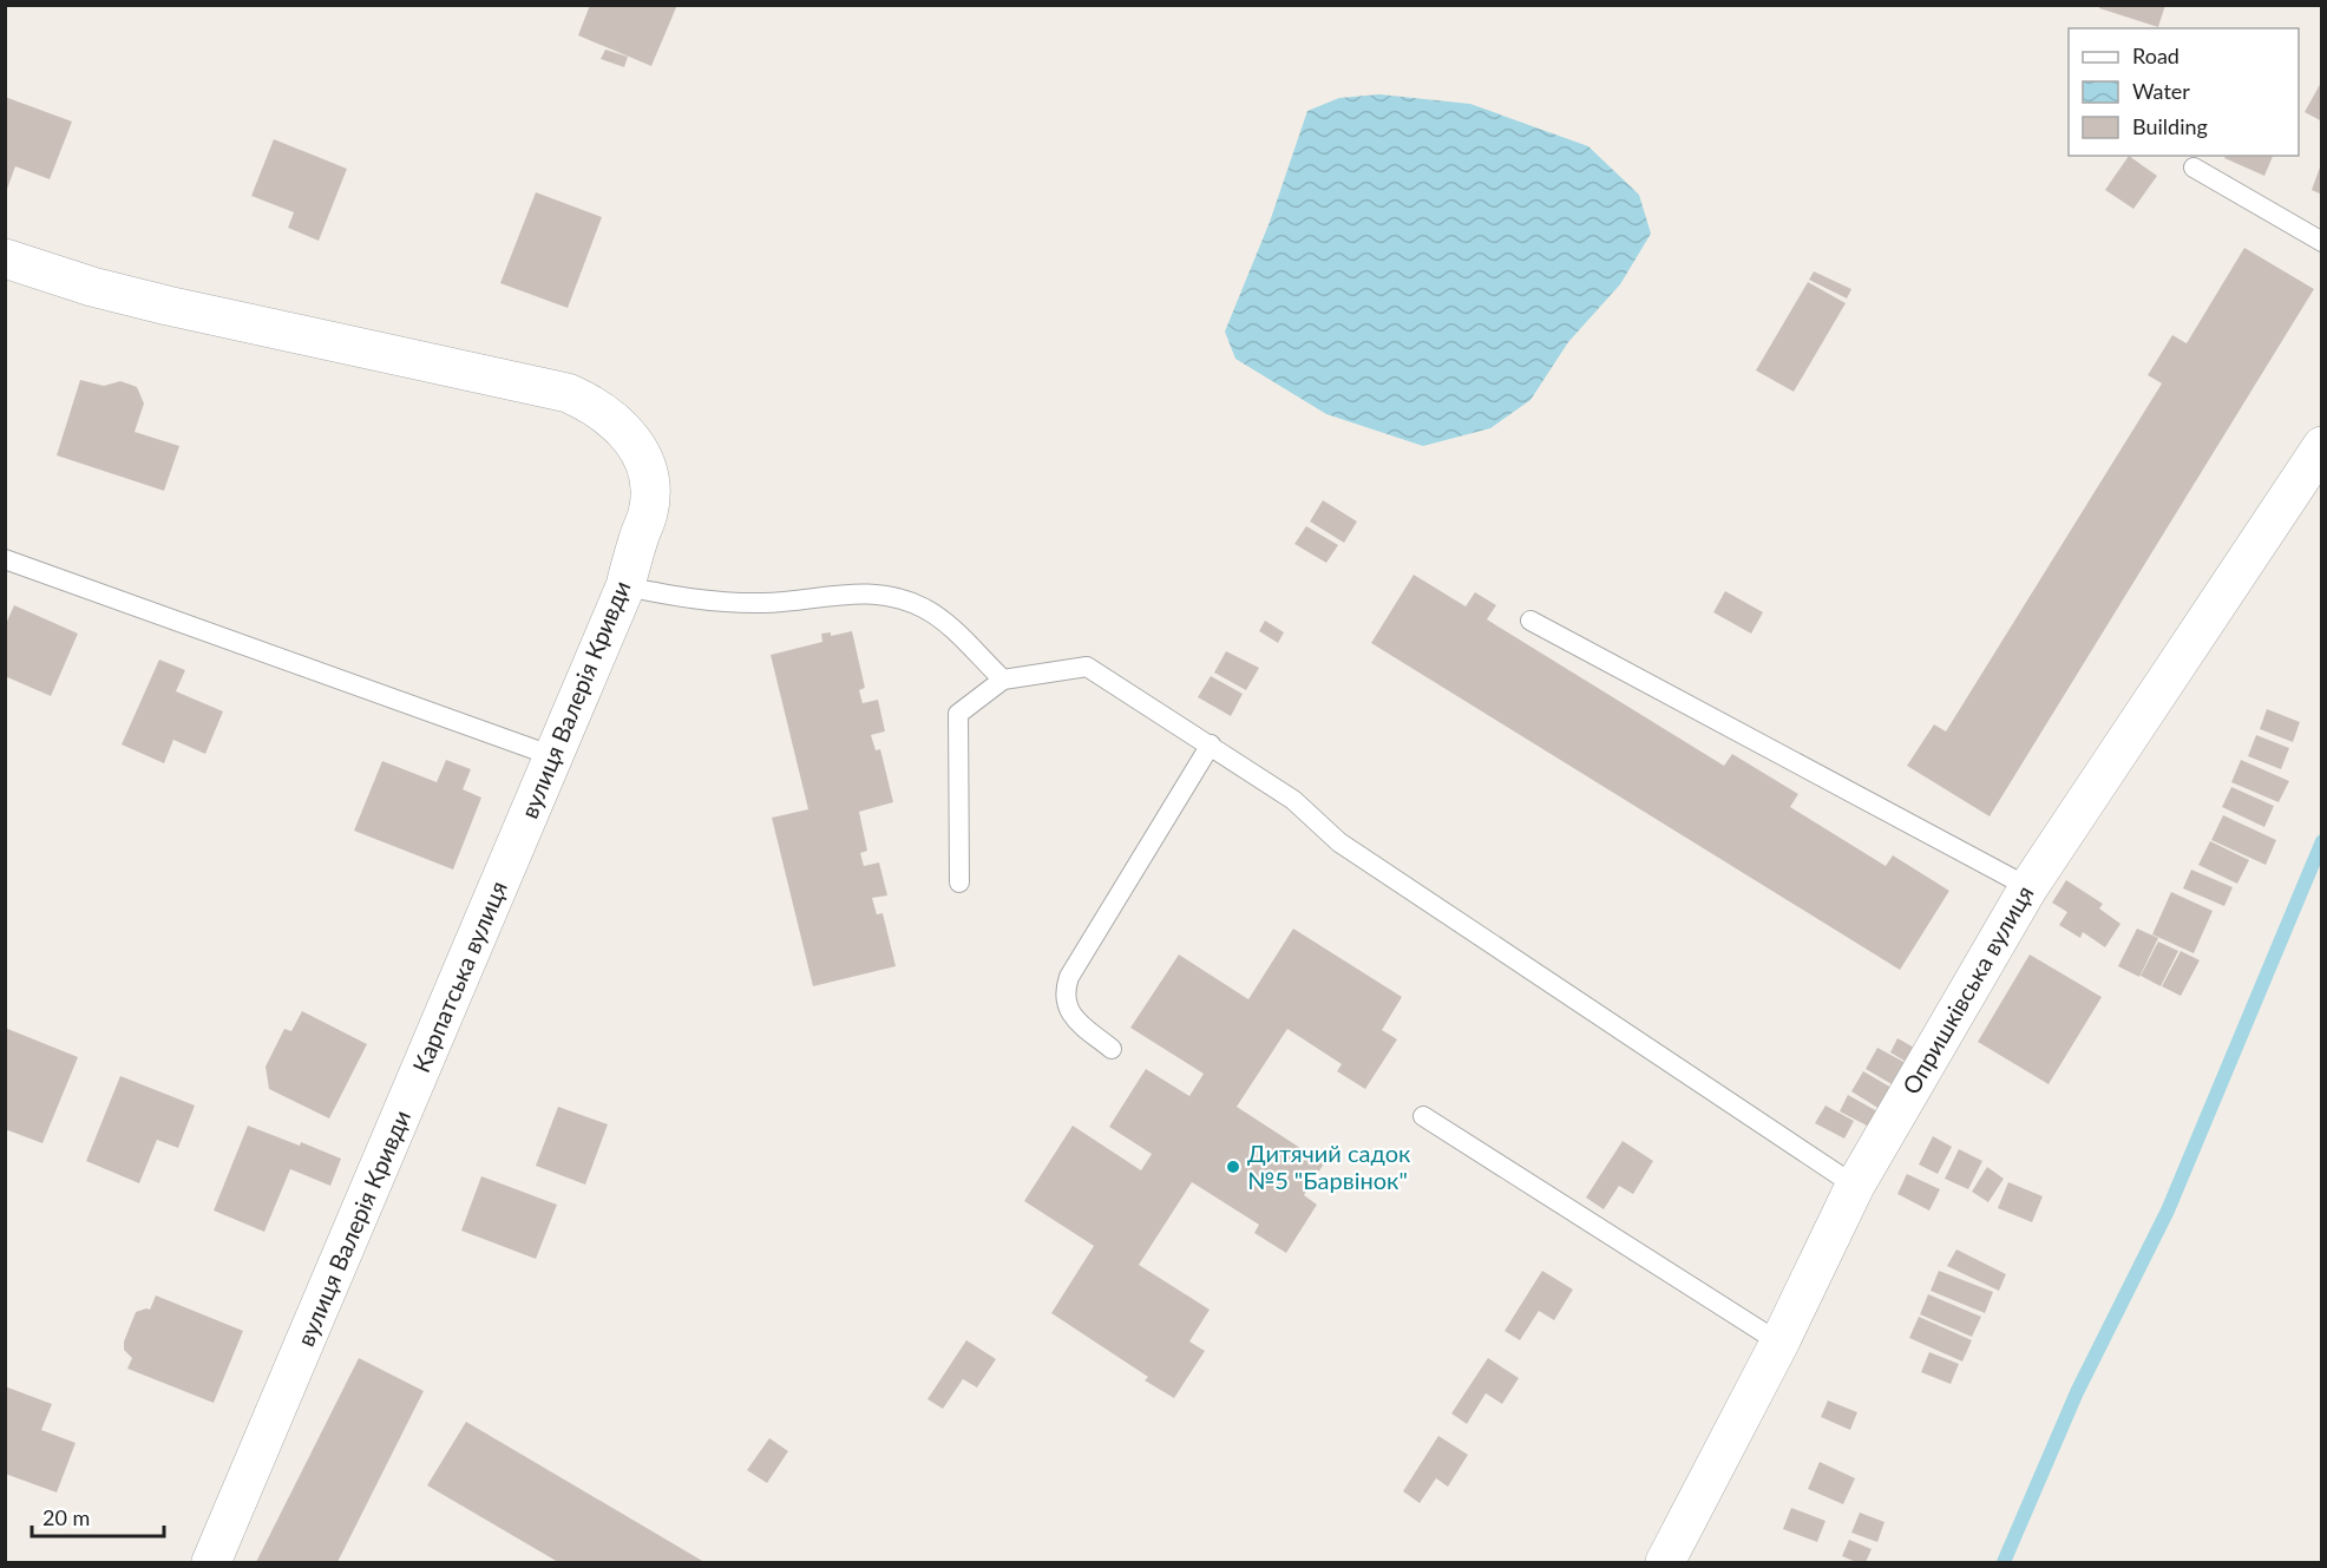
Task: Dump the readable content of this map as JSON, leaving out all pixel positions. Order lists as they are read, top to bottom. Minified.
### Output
{"streets":{"street":["вулиця Валерія Кривди","Опришківська вулиця"]},"places":["Дитячий садок №5 \"Барвінок\""],"legend":["Road","Water","Building"],"scale_bar":"20 m"}
